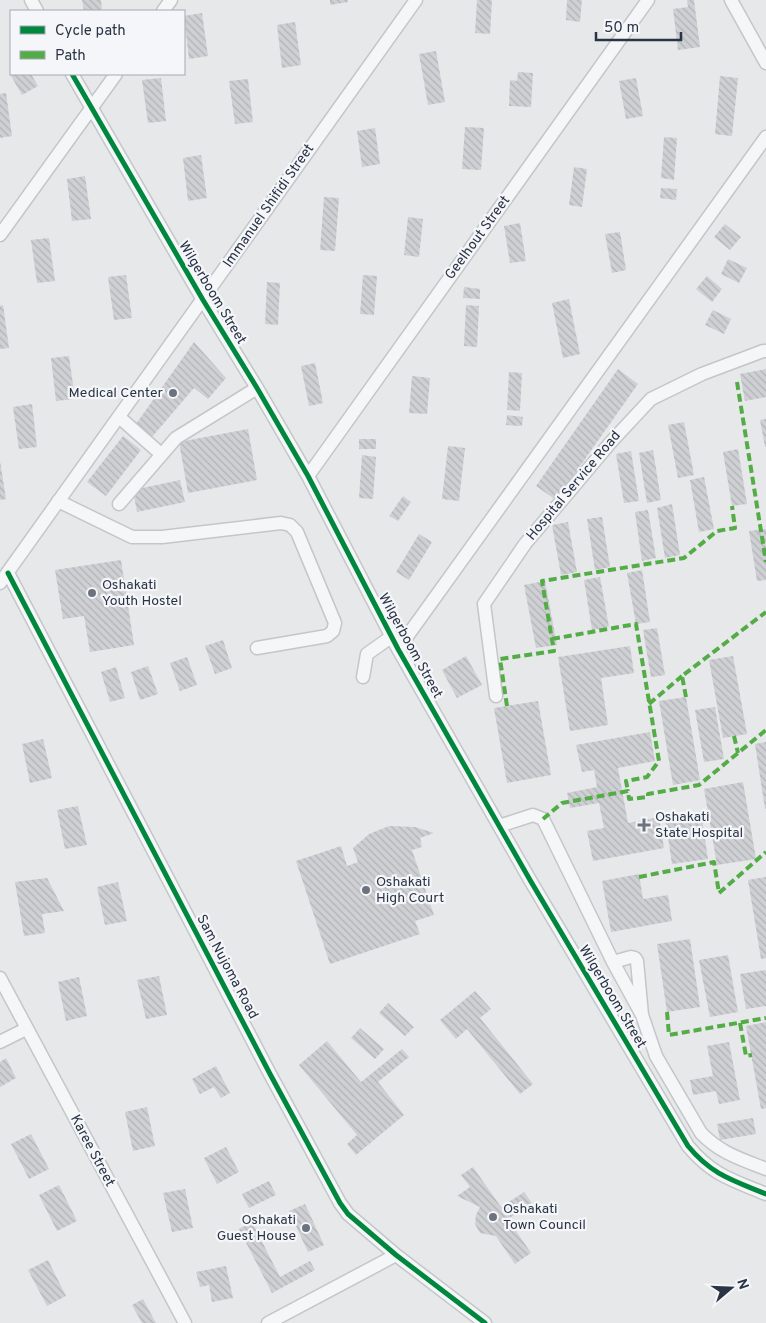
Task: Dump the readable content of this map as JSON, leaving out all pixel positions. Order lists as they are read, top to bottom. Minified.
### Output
{"streets":{"street":["Immanuel Shifidi Street","Geelhout Street","Wilgerboom Street","Hospital Service Road","Sam Nujoma Road","Karee Street"]},"crossings":[["Immanuel Shifidi Street","Wilgerboom Street"],["Immanuel Shifidi Street","Sam Nujoma Road"],["Geelhout Street","Wilgerboom Street"]],"places":{"other":["Medical Center","Oshakati Youth Hostel","Oshakati High Court","Oshakati Town Council","Oshakati Guest House"],"health":["Oshakati State Hospital"]},"legend":["Cycle path","Path"],"scale_bar":"50 m","north":"right"}
